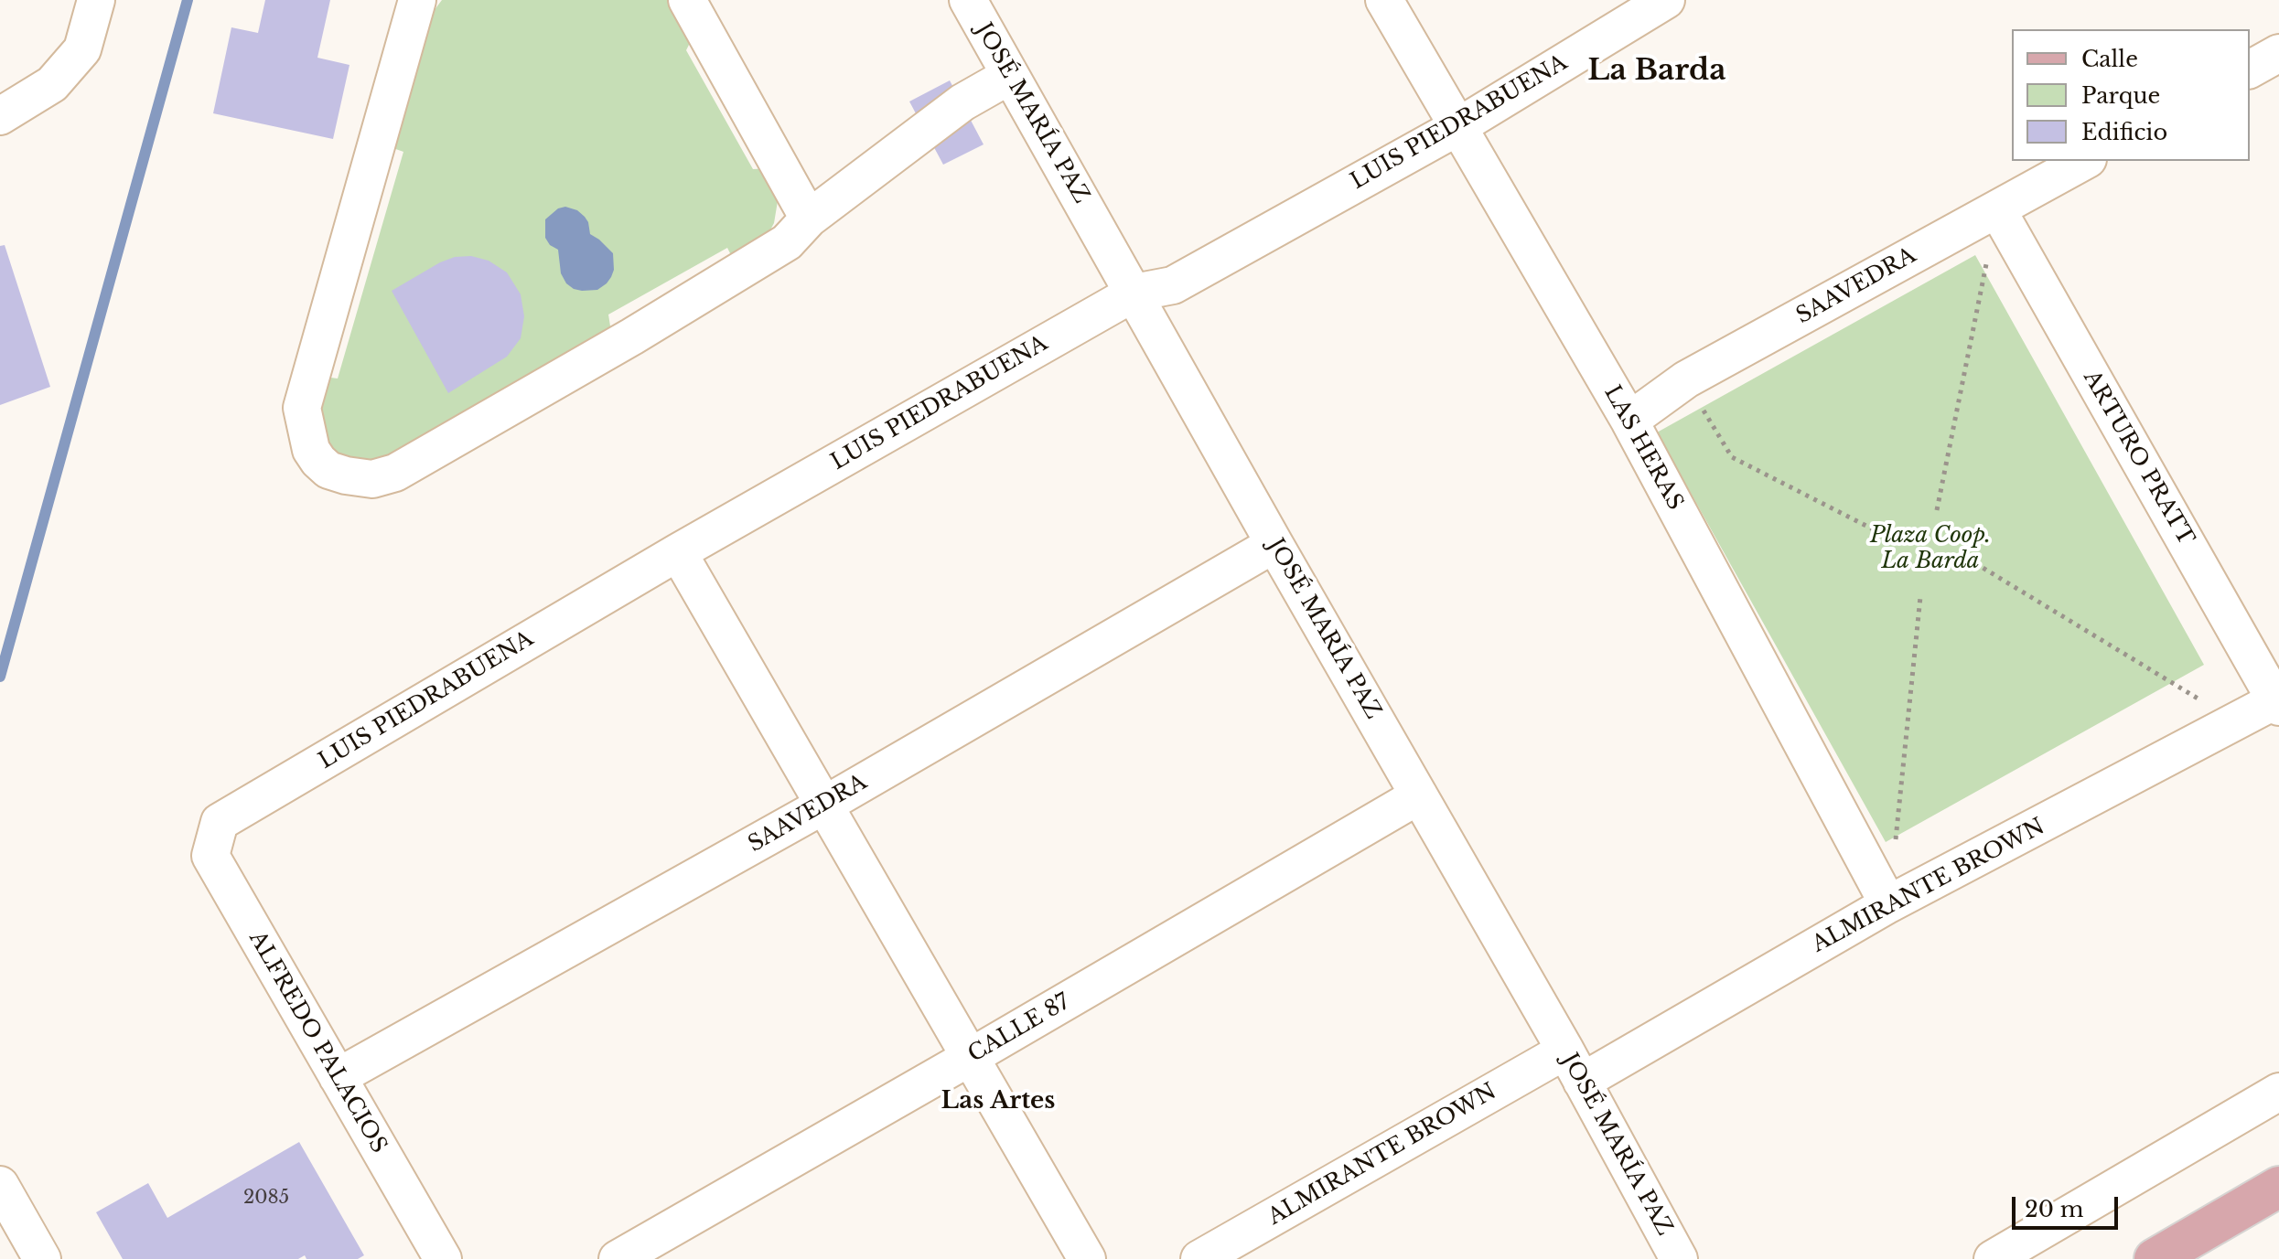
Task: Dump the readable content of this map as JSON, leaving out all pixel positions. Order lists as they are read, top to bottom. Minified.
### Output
{"streets":{"street":["JOSÉ MARÍA PAZ","LUIS PIEDRABUENA","SAAVEDRA","LAS HERAS","ARTURO PRATT","ALMIRANTE BROWN","CALLE 87","ALFREDO PALACIOS"]},"crossings":[["JOSÉ MARÍA PAZ","LUIS PIEDRABUENA"],["JOSÉ MARÍA PAZ","SAAVEDRA"],["JOSÉ MARÍA PAZ","ALMIRANTE BROWN"],["JOSÉ MARÍA PAZ","CALLE 87"],["LUIS PIEDRABUENA","LAS HERAS"],["LUIS PIEDRABUENA","ALFREDO PALACIOS"],["SAAVEDRA","LAS HERAS"],["SAAVEDRA","ARTURO PRATT"],["SAAVEDRA","ALFREDO PALACIOS"],["LAS HERAS","ALMIRANTE BROWN"],["ARTURO PRATT","ALMIRANTE BROWN"]],"districts":["La Barda","Las Artes"],"parks":["Plaza Coop. La Barda"],"house_numbers":["2085"],"legend":["Calle","Parque","Edificio"],"scale_bar":"20 m"}
